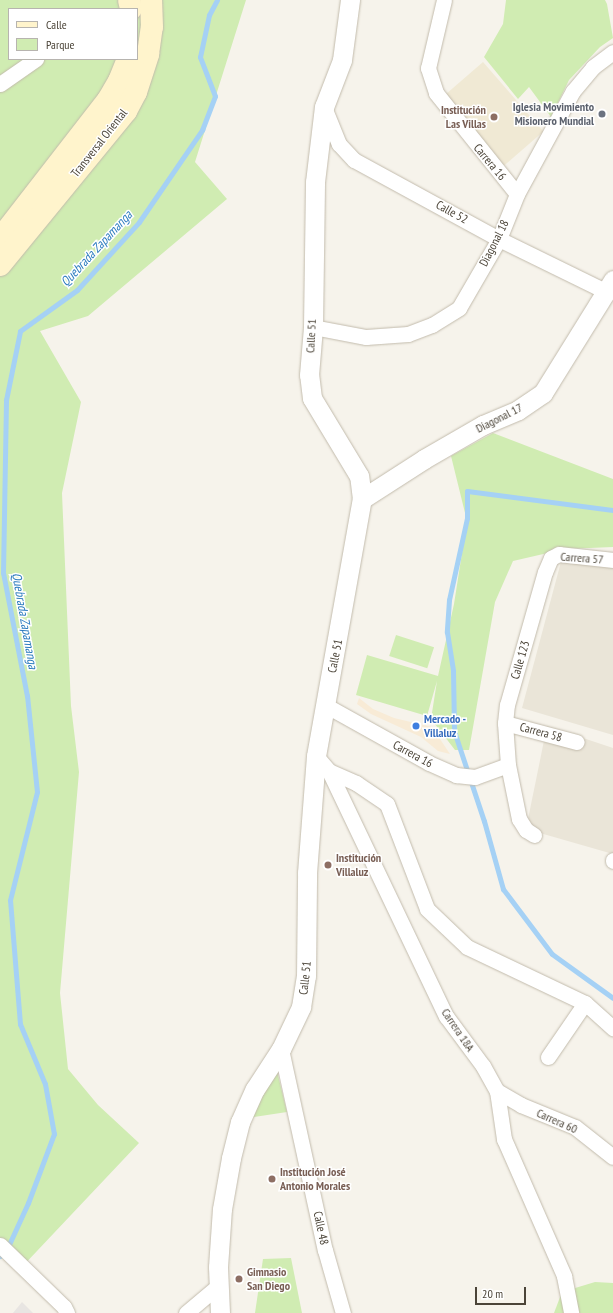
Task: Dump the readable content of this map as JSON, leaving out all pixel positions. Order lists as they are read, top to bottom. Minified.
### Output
{"streets":{"main road":["Transversal Oriental"],"street":["Carrera 16","Calle 52","Diagonal 18","Calle 51","Diagonal 17","Carrera 57","Calle 123","Carrera 58","Carrera 18A","Carrera 60","Calle 48"]},"crossings":[["Carrera 16","Diagonal 18"],["Carrera 16","Calle 51"],["Carrera 16","Calle 123"],["Calle 52","Diagonal 18"],["Calle 52","Calle 51"],["Calle 52","Diagonal 17"],["Diagonal 18","Calle 51"],["Calle 51","Diagonal 17"],["Calle 51","Carrera 18A"],["Calle 51","Calle 48"],["Carrera 57","Calle 123"],["Calle 123","Carrera 58"],["Carrera 18A","Carrera 60"]],"water":["Quebrada Zapamanga"],"places":["Iglesia Movimiento Misionero Mundial","Institución Las Villas","Mercado - Villaluz","Institución Villaluz","Institución José Antonio Morales","Gimnasio San Diego"],"legend":["Calle","Parque"],"scale_bar":"20 m"}
